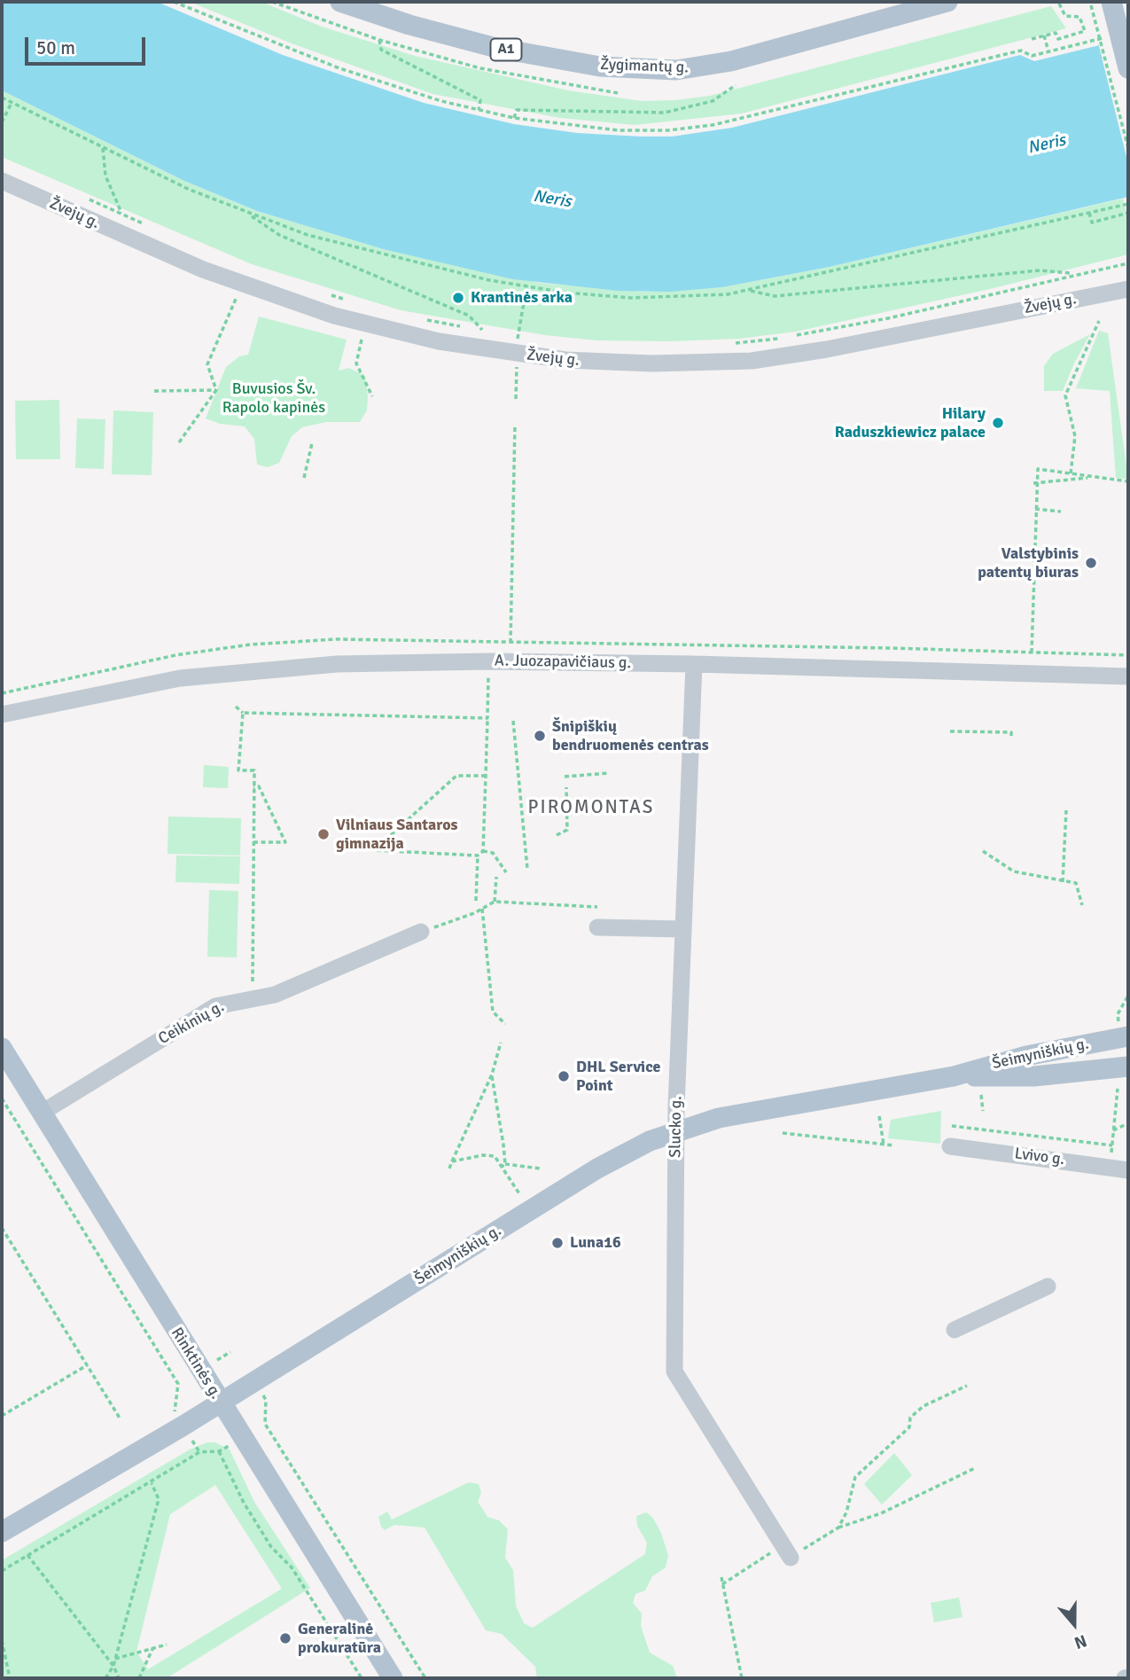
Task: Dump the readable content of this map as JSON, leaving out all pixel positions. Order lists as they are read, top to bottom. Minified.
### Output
{"streets":{"main road":["A1","Žygimantų g.","Šeimyniškių g.","Rinktinės g."],"street":["Žvejų g.","A. Juozapavičiaus g.","Ceikinių g.","Slucko g.","Lvivo g."]},"crossings":[["A. Juozapavičiaus g.","Slucko g."],["Ceikinių g.","Rinktinės g."],["Šeimyniškių g.","Slucko g."],["Šeimyniškių g.","Rinktinės g."]],"districts":["PIROMONTAS"],"water":["Neris"],"parks":["Buvusios Šv. Rapolo kapinės"],"places":["Krantinės arka","Hilary Raduszkiewicz palace","Valstybinis patentų biuras","Šnipiškių bendruomenės centras","Vilniaus Santaros gimnazija","DHL Service Point","Luna16","Generalinė prokuratūra"],"scale_bar":"50 m","north":"bottom"}
